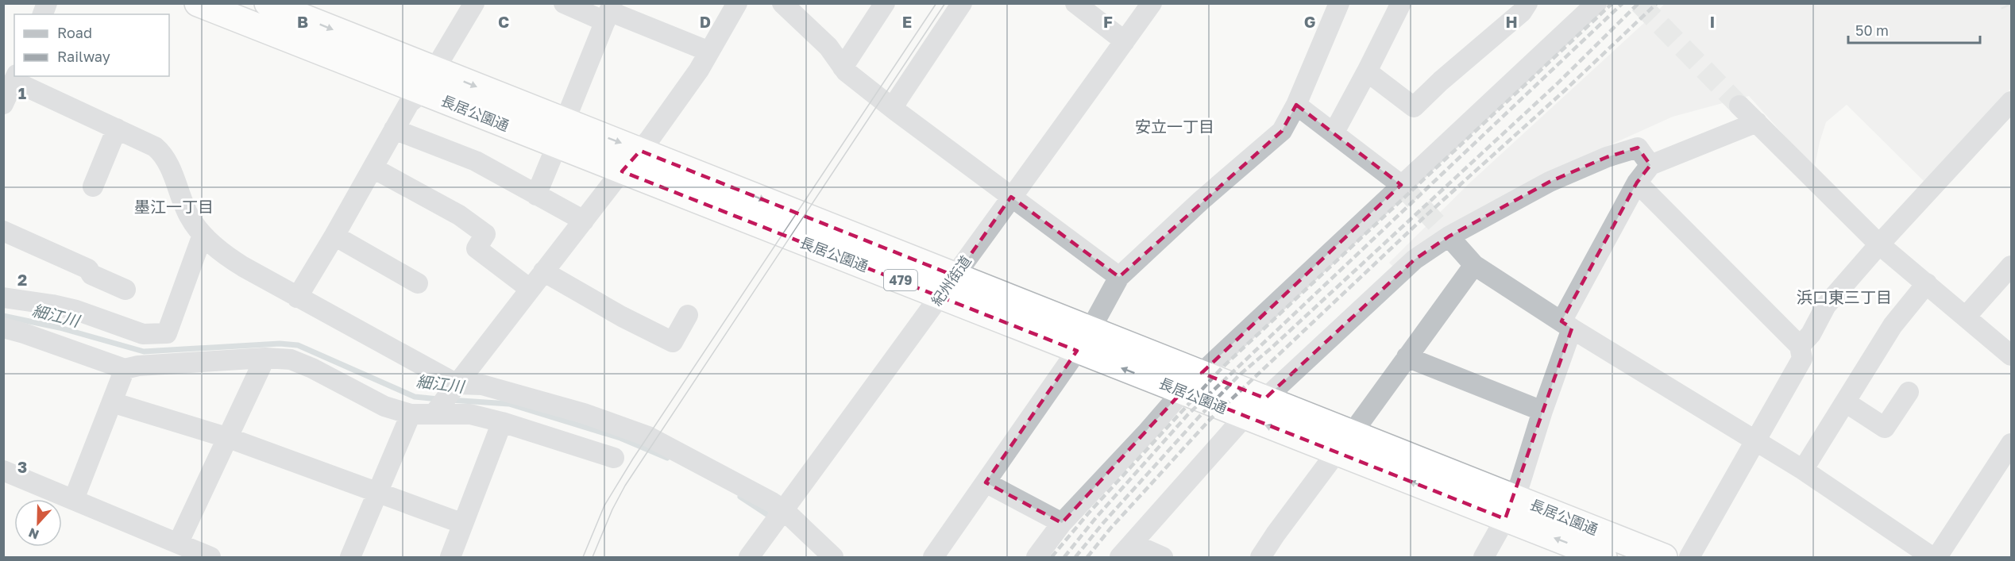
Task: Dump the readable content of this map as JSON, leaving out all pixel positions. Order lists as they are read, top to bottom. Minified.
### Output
{"streets":{"highway":["長居公園通","479"],"street":["紀州街道"]},"crossings":[["長居公園通","紀州街道"]],"districts":["安立一丁目","墨江一丁目","浜口東三丁目"],"water":["細江川"],"legend":["Road","Railway"],"scale_bar":"50 m","north":"bottom","grid":{"columns":["B","C","D","E","F","G","H","I"],"rows":["1","2","3"]}}
